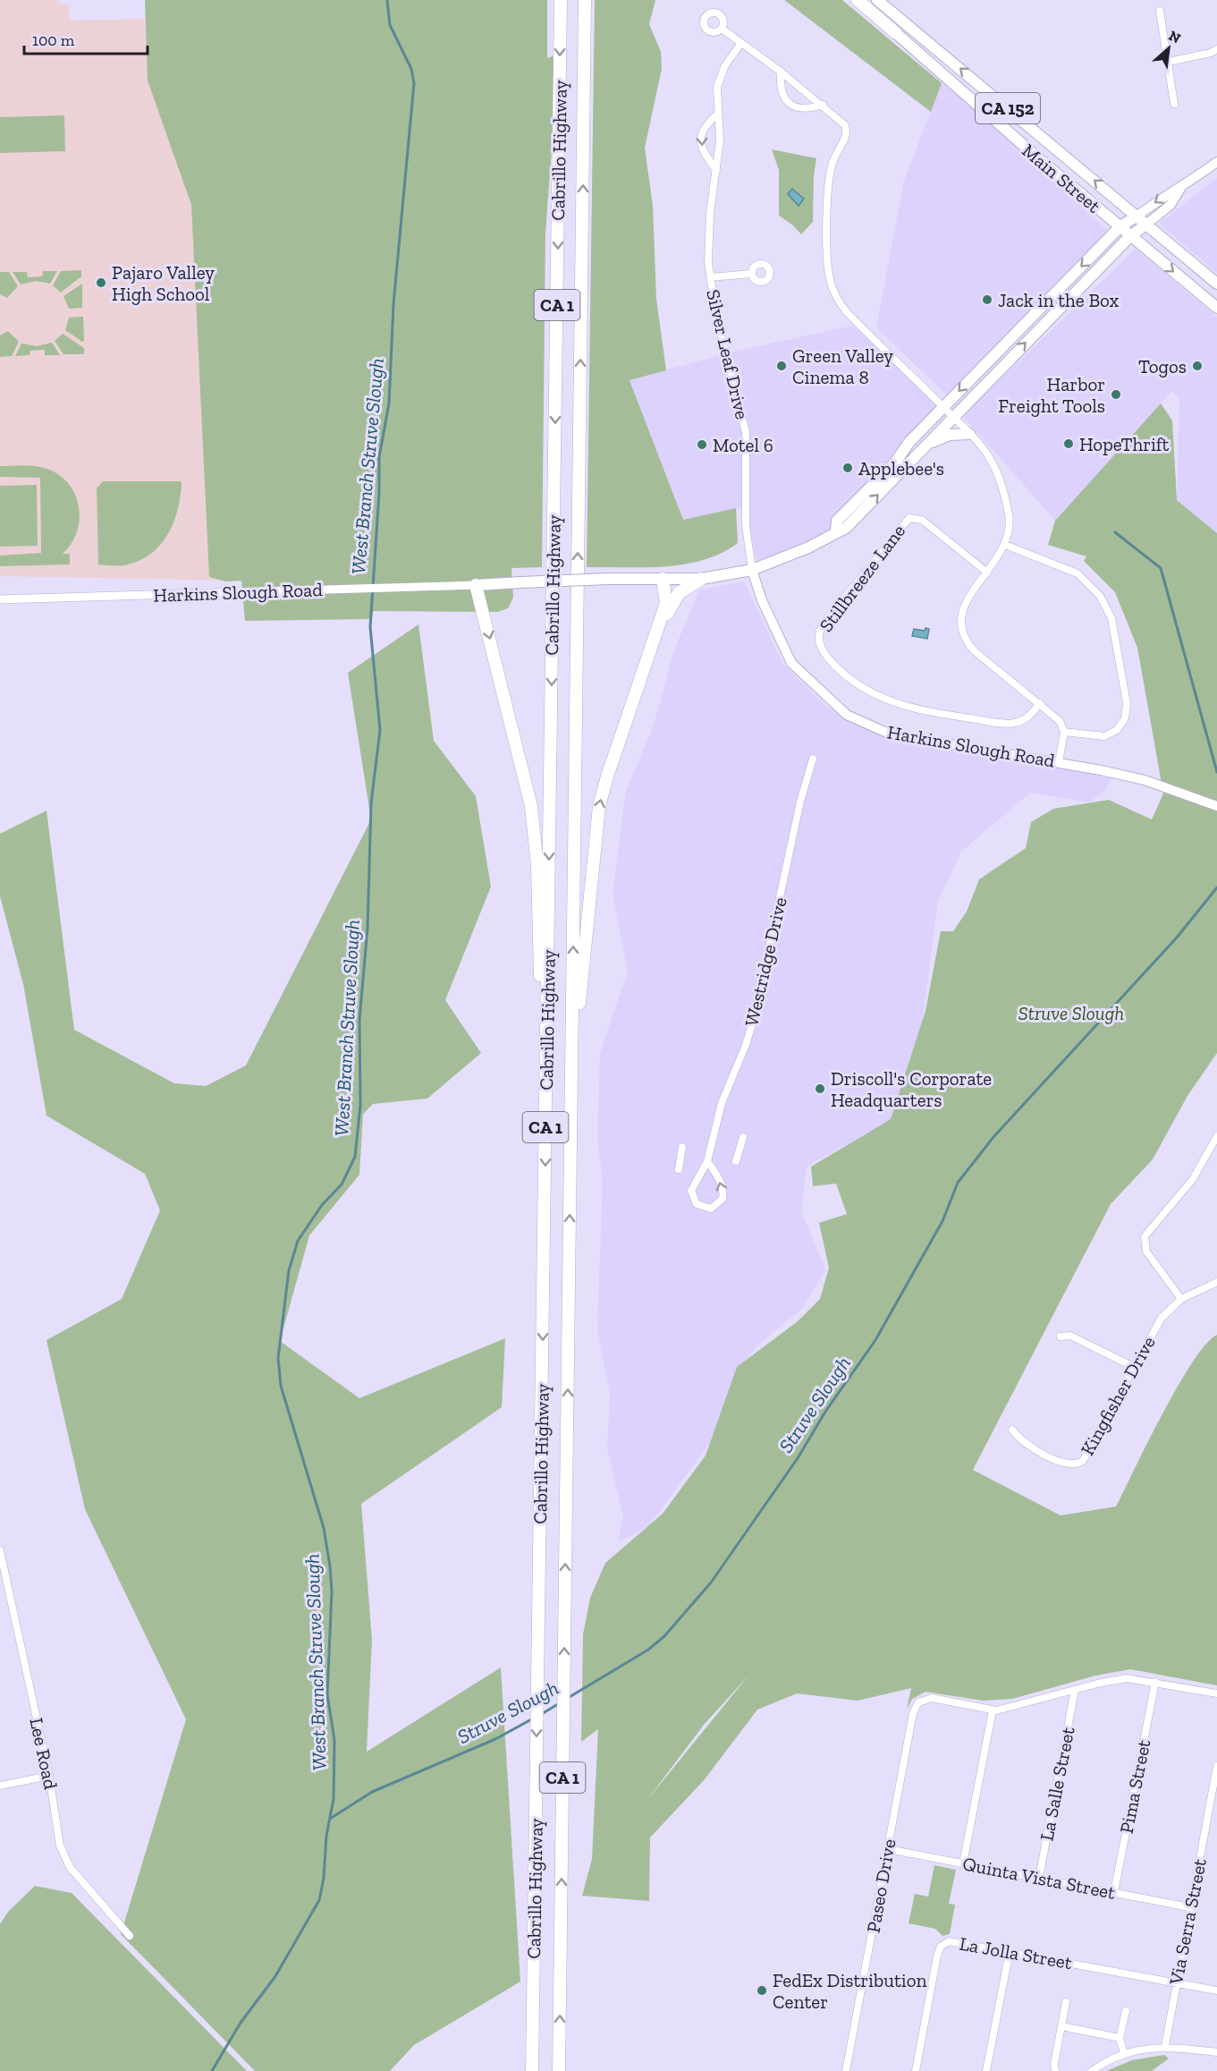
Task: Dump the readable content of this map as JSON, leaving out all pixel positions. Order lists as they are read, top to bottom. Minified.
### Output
{"streets":{"highway":["Cabrillo Highway","CA 1"],"main road":["CA 152","Main Street","Harkins Slough Road"],"street":["Silver Leaf Drive","Stillbreeze Lane","Westridge Drive","Kingfisher Drive","Lee Road","La Salle Street","Pima Street","Quinta Vista Street","Paseo Drive","Via Serra Street","La Jolla Street"]},"crossings":[["Silver Leaf Drive","Harkins Slough Road"],["La Salle Street","Quinta Vista Street"],["Pima Street","Quinta Vista Street"],["Quinta Vista Street","Paseo Drive"],["Quinta Vista Street","Via Serra Street"],["Via Serra Street","La Jolla Street"]],"water":["West Branch Struve Slough","Struve Slough"],"parks":["Struve Slough"],"places":["Pajaro Valley High School","Jack in the Box","Green Valley Cinema 8","Togos","Harbor Freight Tools","HopeThrift","Motel 6","Applebee's","Driscoll's Corporate Headquarters","FedEx Distribution Center"],"scale_bar":"100 m","north":"top right"}
